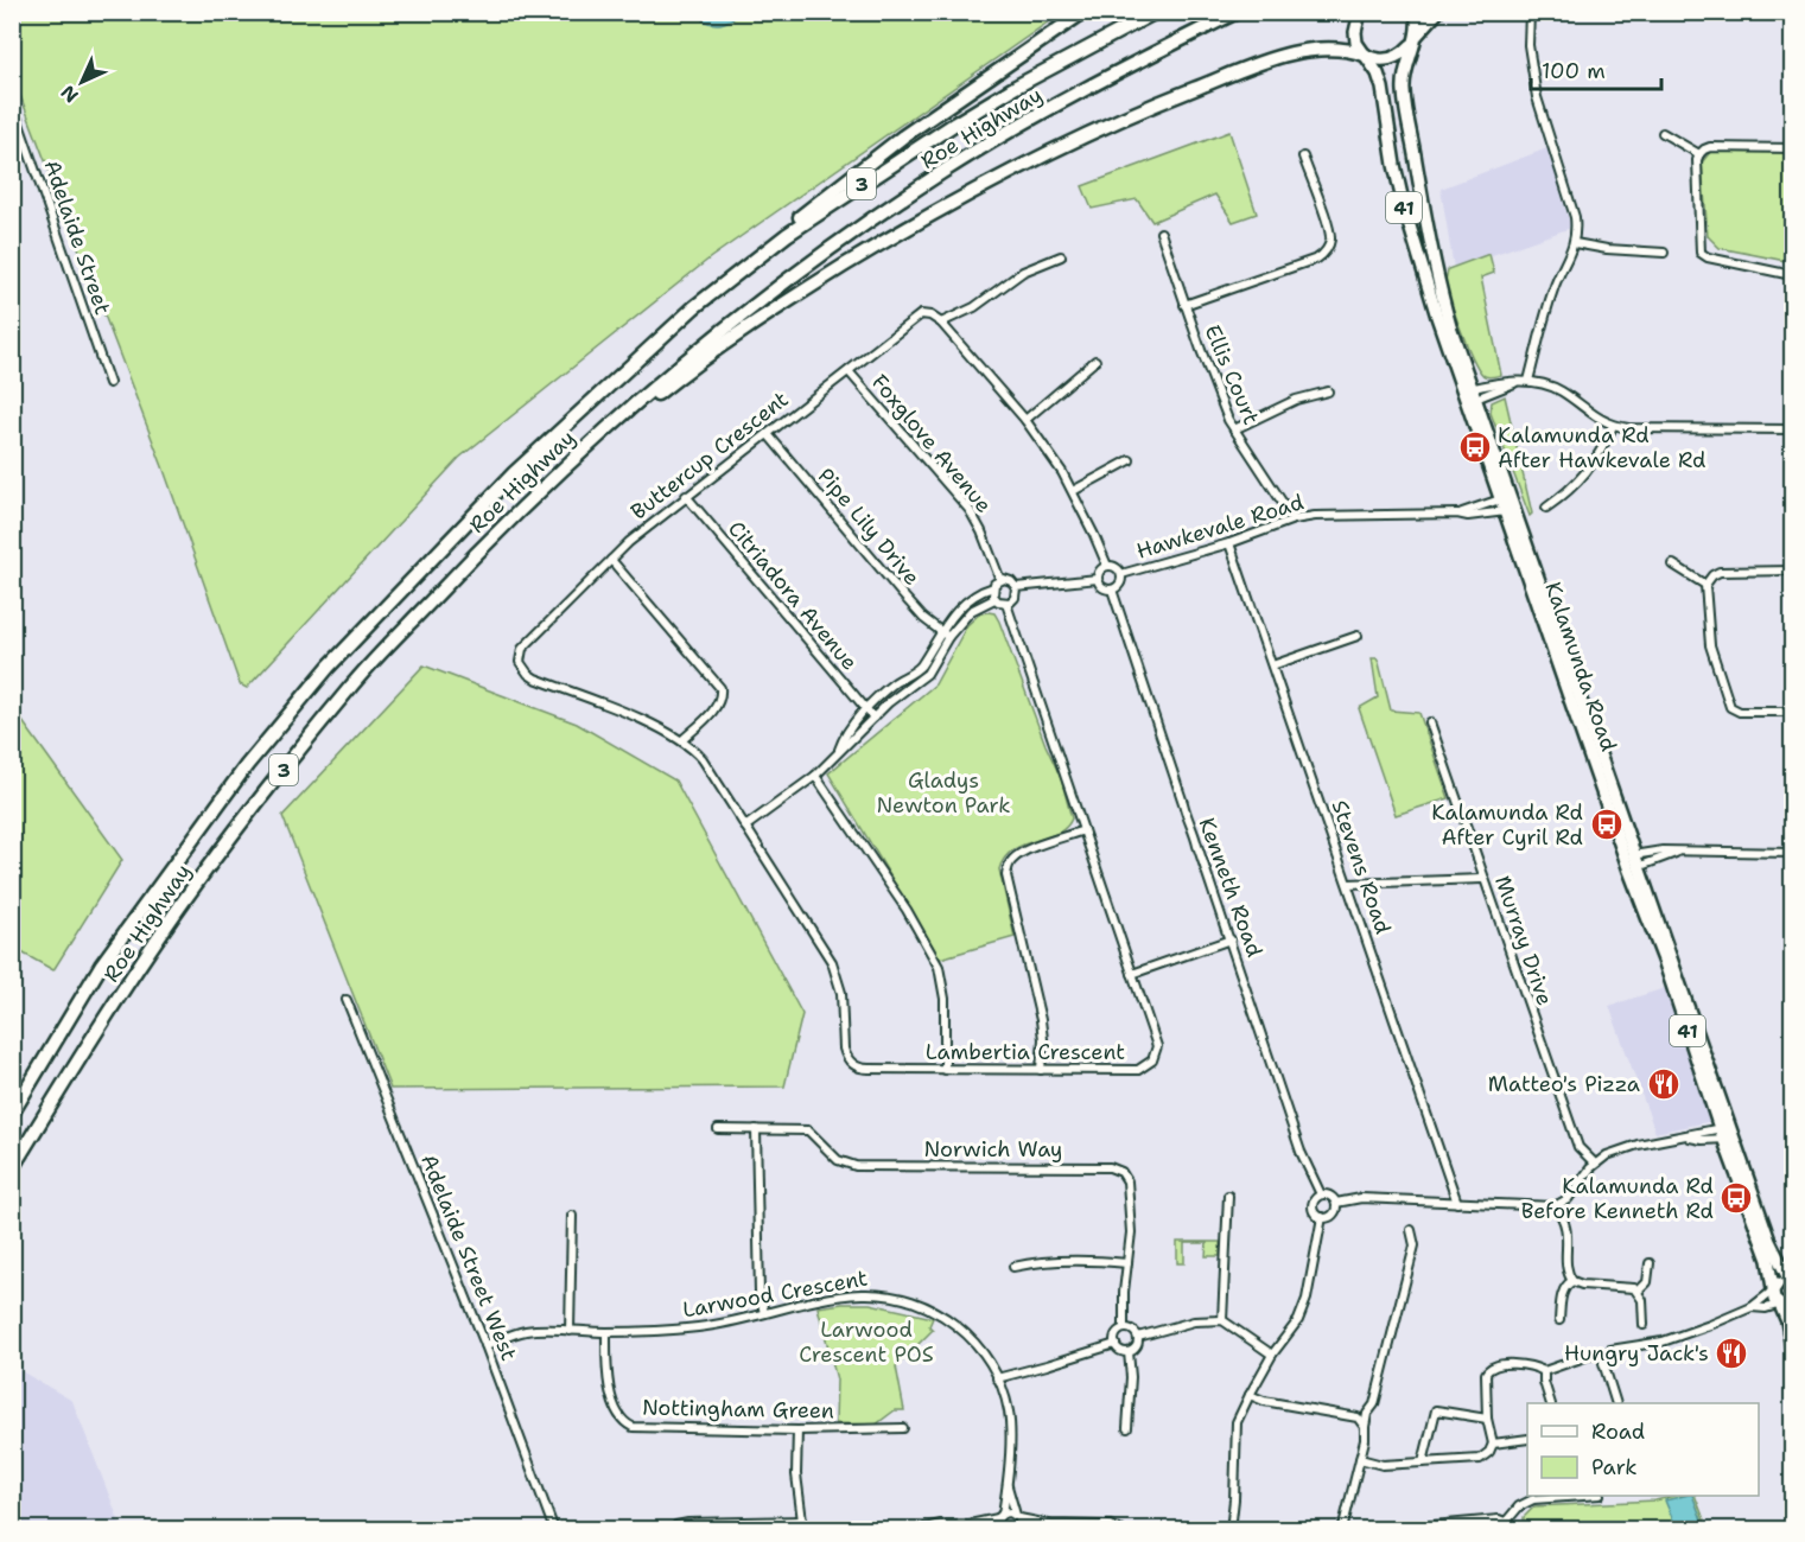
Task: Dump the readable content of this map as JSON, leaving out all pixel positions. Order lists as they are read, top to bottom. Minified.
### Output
{"streets":{"highway":["Roe Highway","3"],"main road":["41","Kalamunda Road"],"street":["Adelaide Street","Ellis Court","Foxglove Avenue","Buttercup Crescent","Pipe Lily Drive","Hawkevale Road","Citriadora Avenue","Stevens Road","Kenneth Road","Murray Drive","Lambertia Crescent","Norwich Way","Adelaide Street West","Larwood Crescent","Nottingham Green"]},"crossings":[["Ellis Court","Hawkevale Road"],["Foxglove Avenue","Buttercup Crescent"],["Foxglove Avenue","Lambertia Crescent"],["Buttercup Crescent","Pipe Lily Drive"],["Buttercup Crescent","Citriadora Avenue"],["Buttercup Crescent","Lambertia Crescent"],["Hawkevale Road","Kalamunda Road"],["Hawkevale Road","Stevens Road"],["Hawkevale Road","Kenneth Road"],["Adelaide Street West","Larwood Crescent"],["Larwood Crescent","Nottingham Green"]],"parks":["Gladys Newton Park","Larwood Crescent POS"],"places":{"bus stop":["Kalamunda Rd After Hawkevale Rd","Kalamunda Rd After Cyril Rd","Kalamunda Rd Before Kenneth Rd"],"restaurant":["Matteo's Pizza","Hungry Jack's"]},"legend":["Road","Park"],"scale_bar":"100 m","north":"bottom left"}
